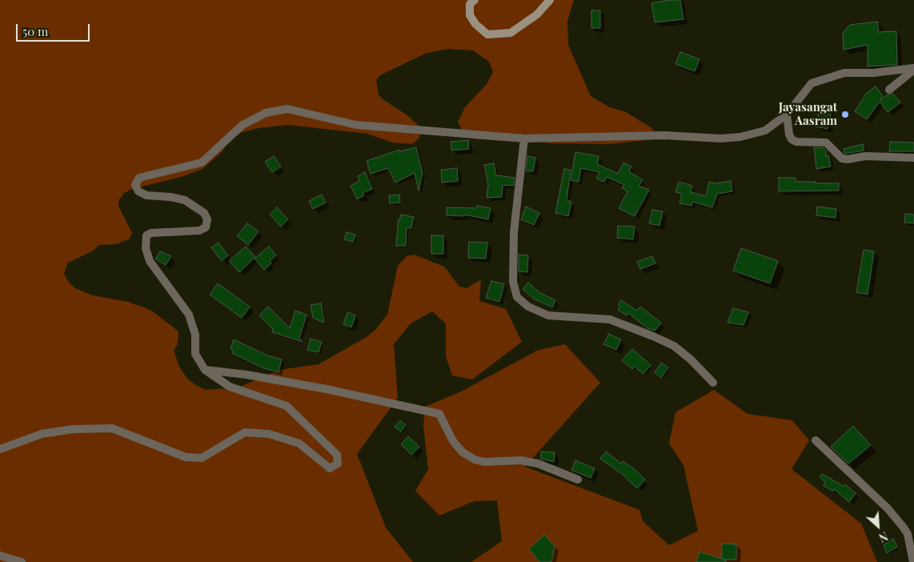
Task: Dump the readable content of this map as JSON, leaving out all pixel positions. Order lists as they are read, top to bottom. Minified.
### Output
{"places":["Jayasangat Aasram"],"scale_bar":"50 m","north":"bottom right"}
